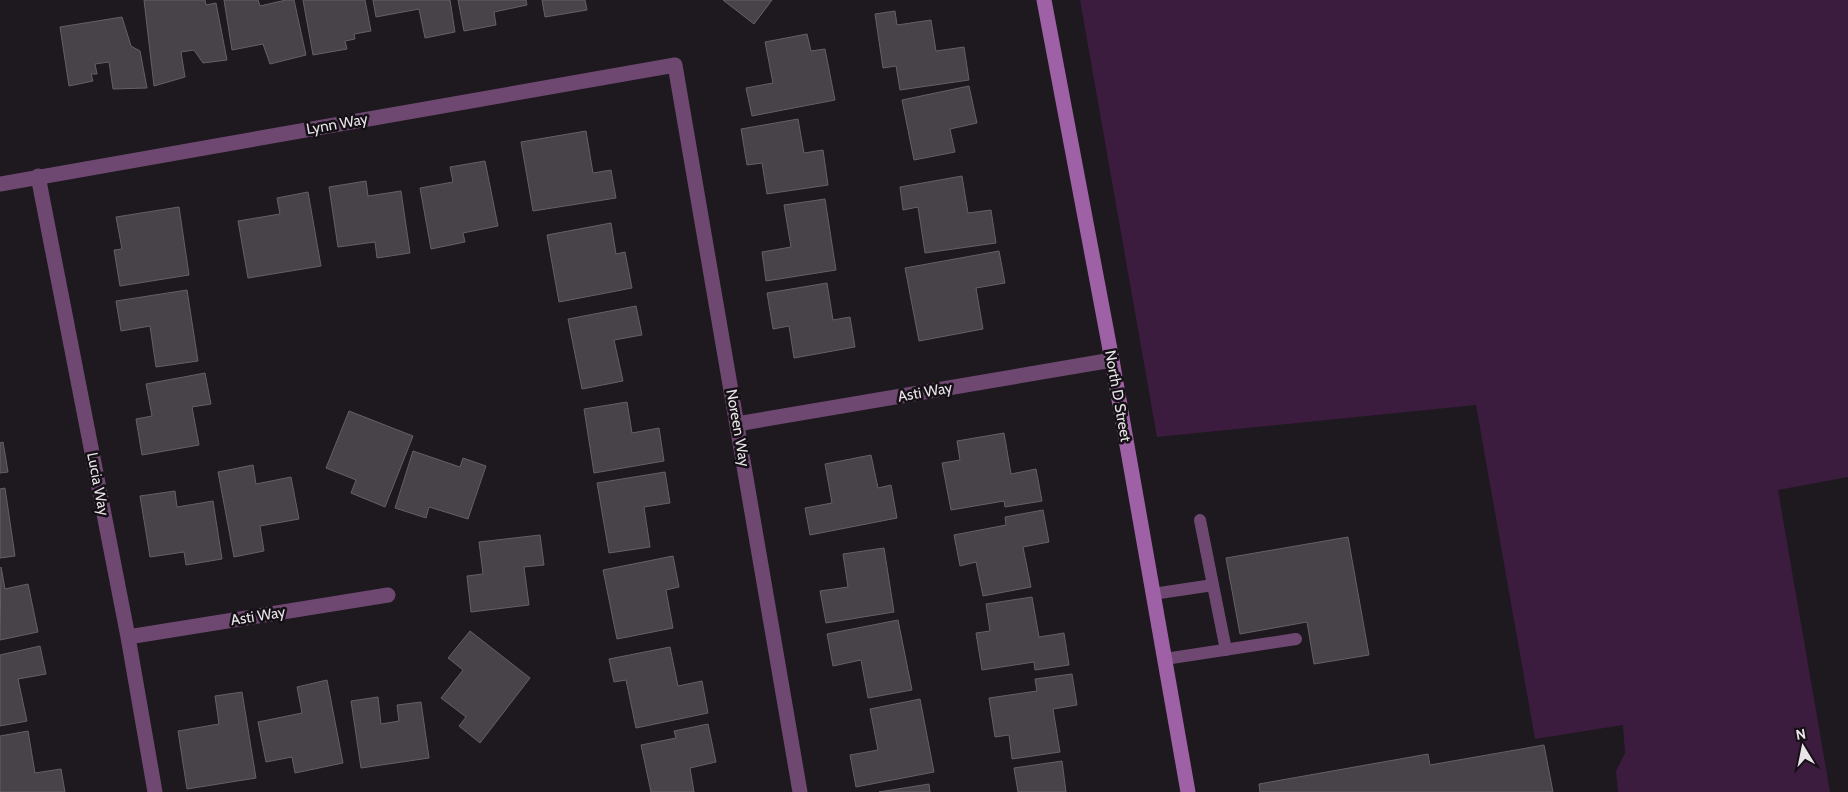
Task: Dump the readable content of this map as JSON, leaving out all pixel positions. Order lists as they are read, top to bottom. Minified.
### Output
{"streets":{"street":["Lynn Way","Asti Way","North D Street","Noreen Way","Lucia Way"]},"crossings":[["Lynn Way","Noreen Way"],["Lynn Way","Lucia Way"],["Asti Way","North D Street"],["Asti Way","Noreen Way"],["Asti Way","Lucia Way"]],"north":"top"}
